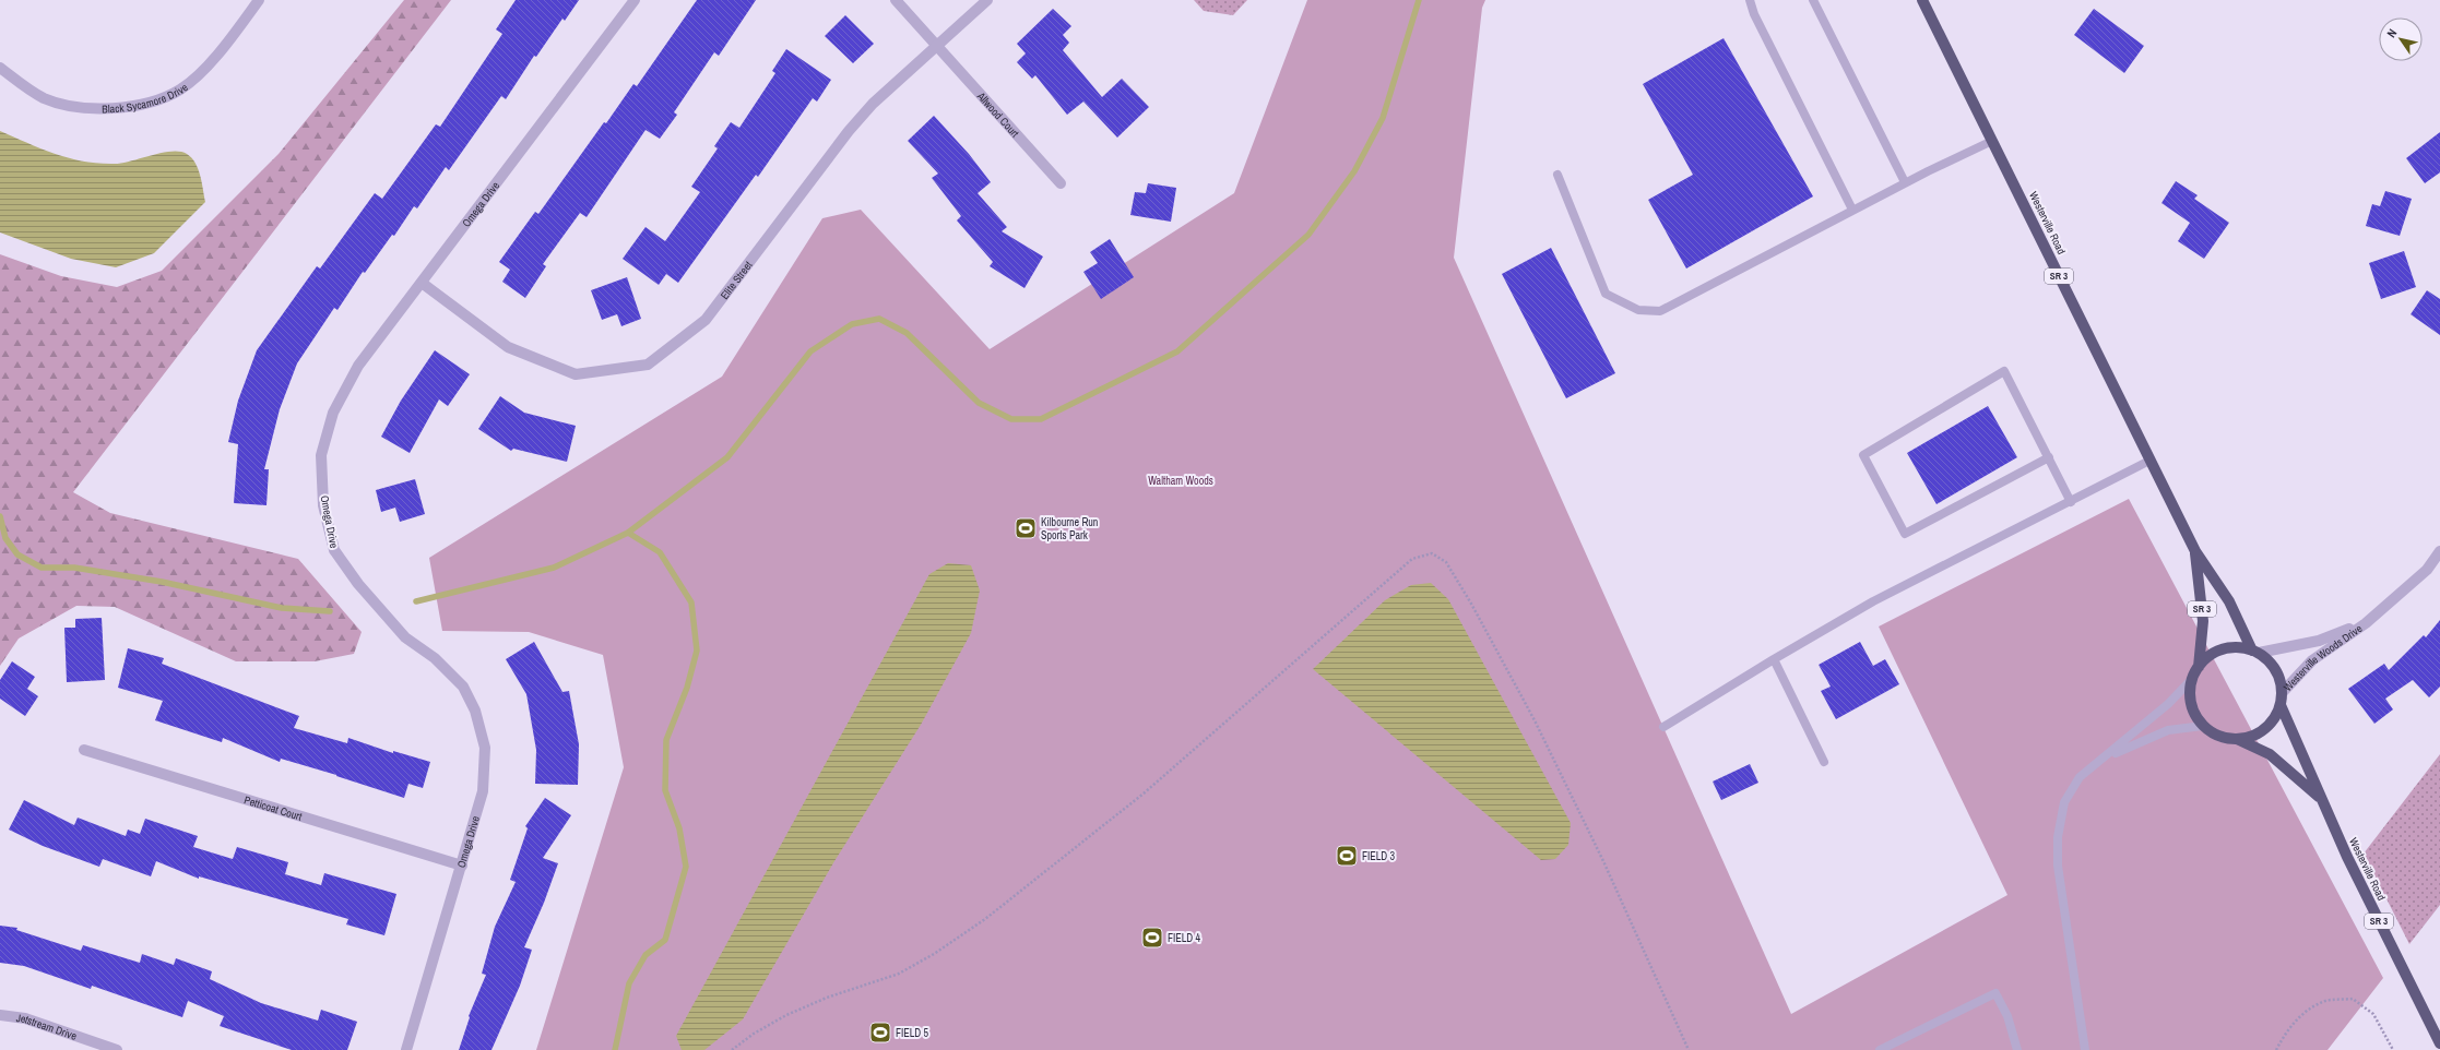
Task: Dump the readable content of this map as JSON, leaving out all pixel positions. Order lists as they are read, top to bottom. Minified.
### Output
{"streets":{"main road":["Westerville Road","SR 3"],"street":["Black Sycamore Drive","Allwood Court","Omega Drive","Elite Street","Westerville Woods Drive","Petticoat Court","Jetstream Drive"]},"crossings":[["Allwood Court","Elite Street"],["Omega Drive","Elite Street"],["Omega Drive","Petticoat Court"],["Westerville Road","Westerville Woods Drive"]],"parks":["Waltham Woods"],"places":{"sports":["Kilbourne Run Sports Park","FIELD 3","FIELD 4","FIELD 5"]},"north":"top left"}
